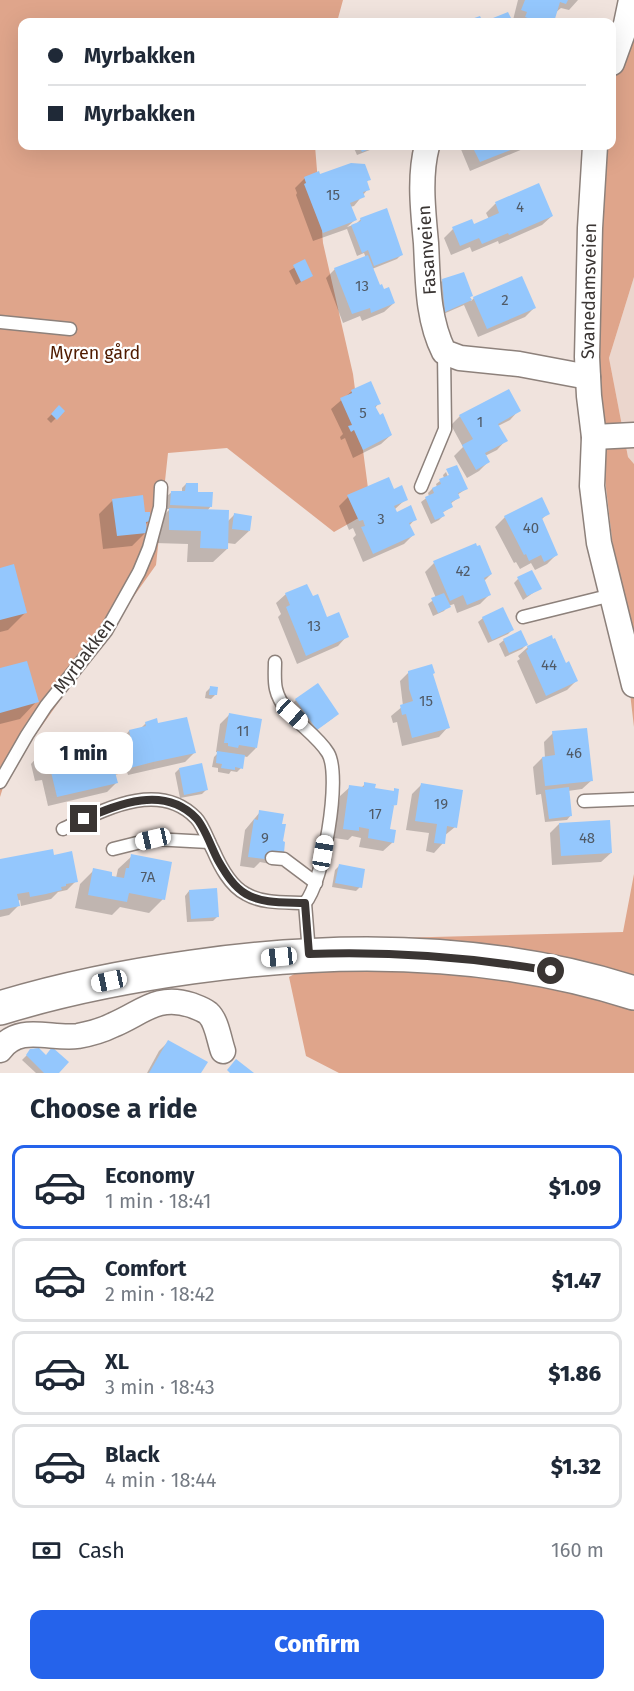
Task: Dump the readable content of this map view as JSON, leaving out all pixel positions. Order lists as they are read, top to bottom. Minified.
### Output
{"streets":{"street":["Fasanveien","Svanedamsveien"],"lane":["Myrbakken"]},"parks":["Myren gård"],"house_numbers":["15","4","13","2","5","1","3","40","42","13","44","15","11","46","19","17","9","48","7A"],"page":{"banner":["Myrbakken","Myrbakken"],"bubble":"1 min","heading":"Choose a ride","list":[{"name":"Economy","note":"1 min · 18:41","value":"$1.09"},{"name":"Comfort","note":"2 min · 18:42","value":"$1.47"},{"name":"XL","note":"3 min · 18:43","value":"$1.86"},{"name":"Black","note":"4 min · 18:44","value":"$1.32"}],"pay":["Cash","160 m"],"buttons":"Confirm"}}
